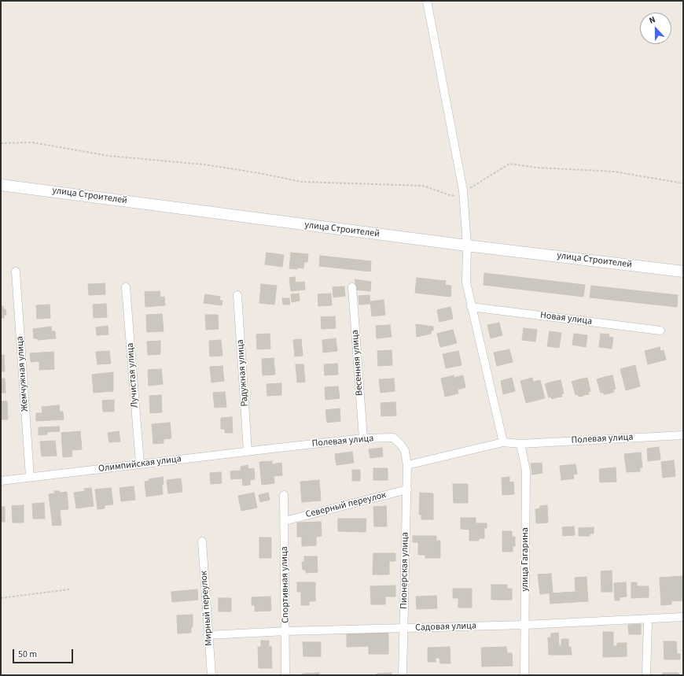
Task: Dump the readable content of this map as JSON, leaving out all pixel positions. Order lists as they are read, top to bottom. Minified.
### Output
{"streets":{"main road":["улица Строителей"],"street":["Новая улица","Весенняя улица","Радужная улица","Жемчужная улица","Лучистая улица","Полевая улица","Олимпийская улица","Северный переулок","улица Гагарина","Пионерская улица","Спортивная улица","Мирный переулок","Садовая улица"]},"crossings":[["Весенняя улица","Полевая улица"],["Радужная улица","Олимпийская улица"],["Жемчужная улица","Олимпийская улица"],["Лучистая улица","Олимпийская улица"],["Полевая улица","Олимпийская улица"],["Полевая улица","улица Гагарина"],["Полевая улица","Пионерская улица"],["Северный переулок","Пионерская улица"],["Северный переулок","Спортивная улица"],["улица Гагарина","Садовая улица"],["Пионерская улица","Садовая улица"],["Спортивная улица","Садовая улица"],["Мирный переулок","Садовая улица"]],"scale_bar":"50 m","north":"top"}
